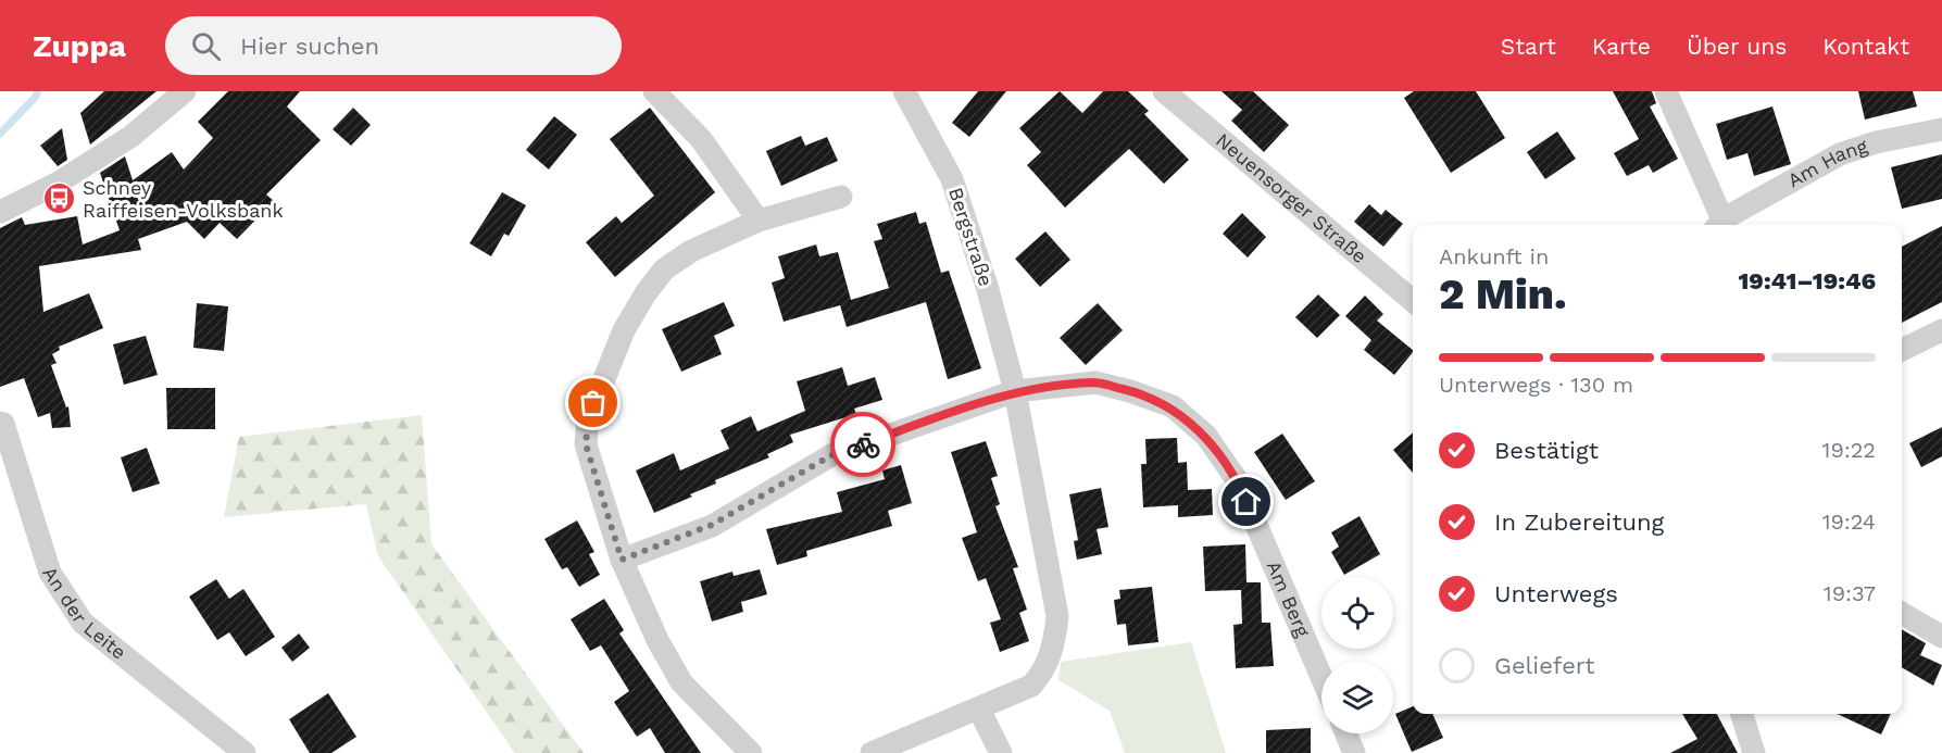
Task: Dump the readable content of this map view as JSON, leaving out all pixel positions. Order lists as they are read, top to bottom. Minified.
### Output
{"streets":{"street":["Am Hang","Neuensorger Straße","Bergstraße","Am Berg","An der Leite"]},"crossings":[["Bergstraße","Am Berg"]],"places":{"bus stop":["Schney Raiffeisen-Volksbank"]},"page":{"header":"Zuppa","search":"Hier suchen","nav":["Start","Karte","Über uns","Kontakt"],"heading":["2 Min.","Ankunft in","19:41–19:46"],"bar":"Unterwegs · 130 m","list":[["Bestätigt","19:22"],["In Zubereitung","19:24"],["Unterwegs","19:37"],"Geliefert"]}}
